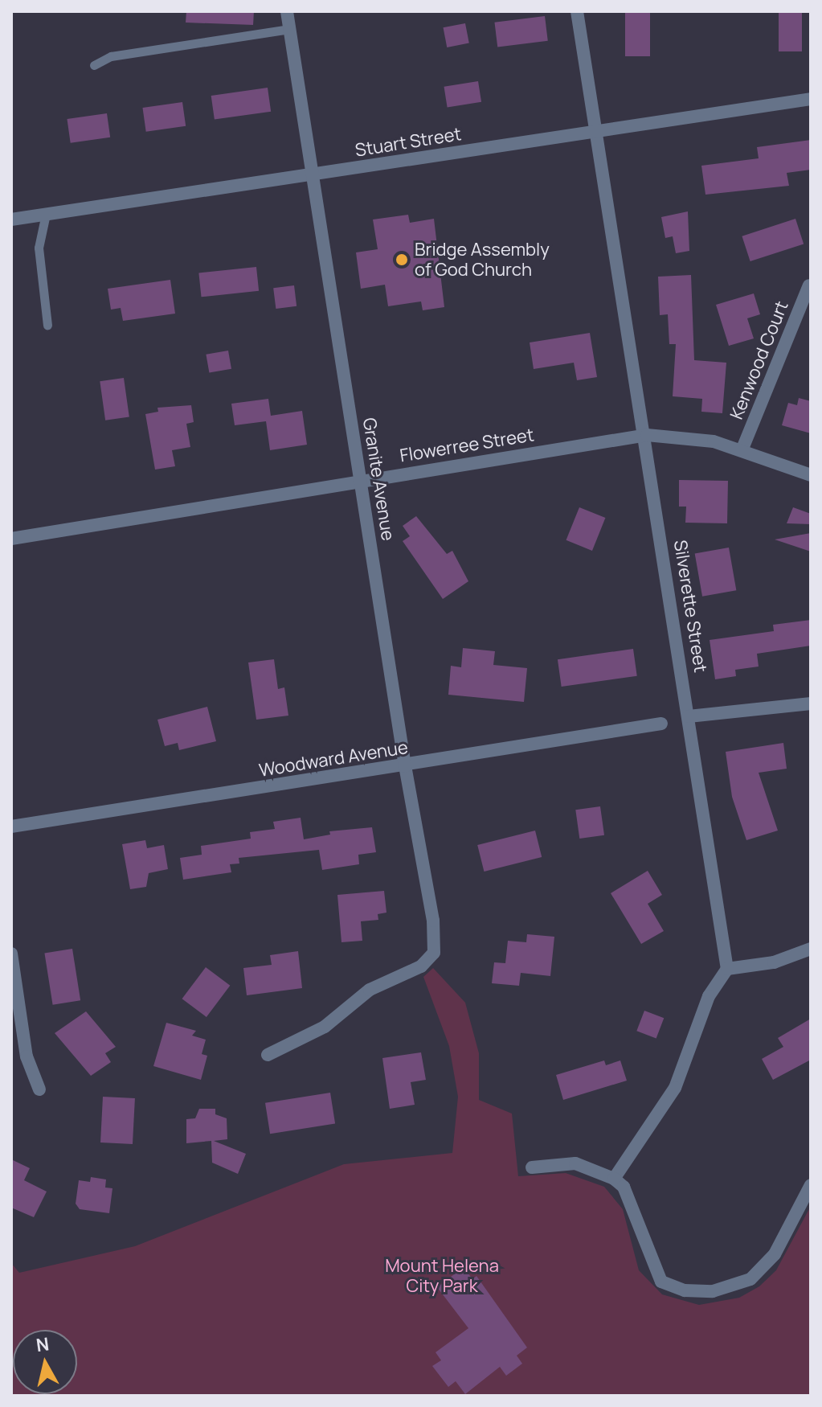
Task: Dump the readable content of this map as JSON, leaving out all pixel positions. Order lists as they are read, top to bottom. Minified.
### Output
{"streets":{"street":["Stuart Street","Kenwood Court","Flowerree Street","Granite Avenue","Silverette Street","Woodward Avenue"]},"crossings":[["Stuart Street","Granite Avenue"],["Stuart Street","Silverette Street"],["Kenwood Court","Flowerree Street"],["Flowerree Street","Granite Avenue"],["Flowerree Street","Silverette Street"],["Granite Avenue","Woodward Avenue"]],"parks":["Mount Helena City Park"],"places":["Bridge Assembly of God Church"],"north":"top"}
